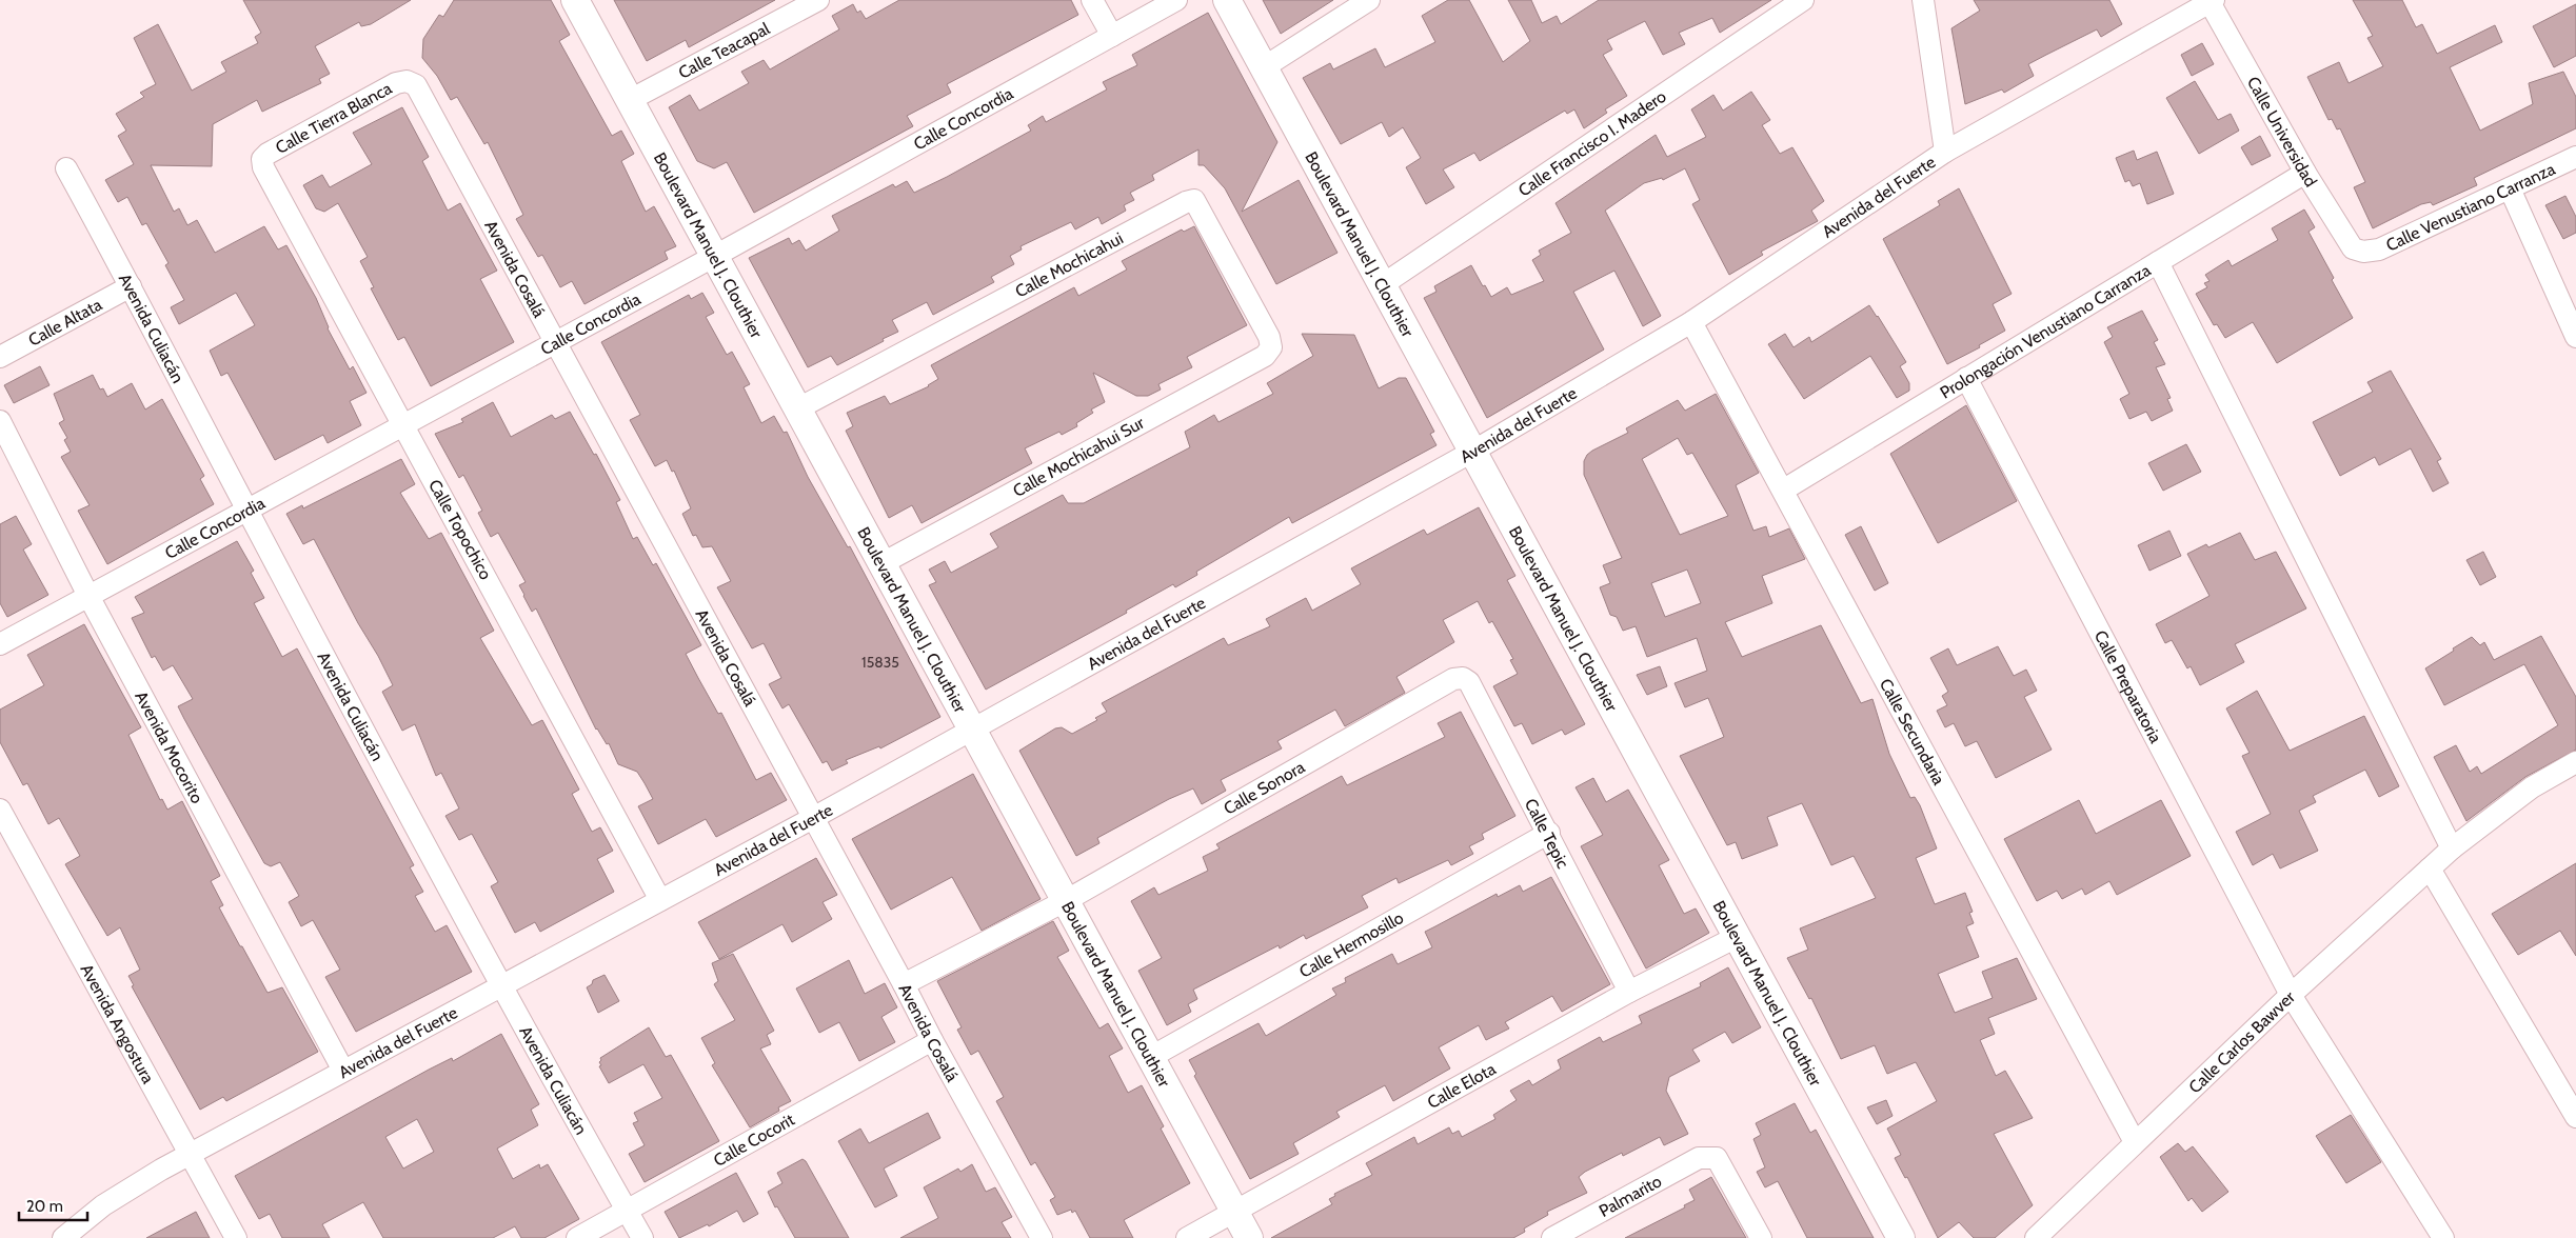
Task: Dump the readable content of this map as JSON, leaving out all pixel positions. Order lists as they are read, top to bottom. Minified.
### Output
{"streets":{"main road":["Boulevard Manuel J. Clouthier"],"street":["Calle Teacapal","Calle Tierra Blanca","Calle Concordia","Calle Universidad","Calle Francisco I. Madero","Avenida del Fuerte","Calle Venustiano Carranza","Calle Mochicahui","Avenida Cosalá","Calle Altata","Avenida Culiacán","Prolongación Venustiano Carranza","Calle Mochicahui Sur","Calle Topochico","Calle Preparatoria","Calle Secundaria","Avenida Mocorito","Calle Sonora","Calle Tepic","Calle Hermosillo","Avenida Angostura","Calle Carlos Bawver","Calle Elota","Calle Cocorit","Palmarito"]},"crossings":[["Calle Teacapal","Boulevard Manuel J. Clouthier"],["Calle Tierra Blanca","Avenida Cosalá"],["Calle Tierra Blanca","Calle Topochico"],["Calle Concordia","Boulevard Manuel J. Clouthier"],["Calle Concordia","Avenida Cosalá"],["Calle Concordia","Avenida Culiacán"],["Calle Concordia","Calle Topochico"],["Calle Concordia","Avenida Mocorito"],["Calle Universidad","Avenida del Fuerte"],["Calle Universidad","Calle Venustiano Carranza"],["Calle Universidad","Prolongación Venustiano Carranza"],["Calle Francisco I. Madero","Boulevard Manuel J. Clouthier"],["Avenida del Fuerte","Boulevard Manuel J. Clouthier"],["Avenida del Fuerte","Avenida Cosalá"],["Avenida del Fuerte","Avenida Culiacán"],["Avenida del Fuerte","Calle Topochico"],["Avenida del Fuerte","Calle Secundaria"],["Avenida del Fuerte","Avenida Mocorito"],["Avenida del Fuerte","Avenida Angostura"],["Boulevard Manuel J. Clouthier","Calle Mochicahui"],["Boulevard Manuel J. Clouthier","Calle Mochicahui Sur"],["Boulevard Manuel J. Clouthier","Calle Sonora"],["Boulevard Manuel J. Clouthier","Calle Hermosillo"],["Boulevard Manuel J. Clouthier","Calle Elota"],["Calle Mochicahui","Calle Mochicahui Sur"],["Avenida Cosalá","Calle Sonora"],["Avenida Cosalá","Calle Cocorit"],["Calle Altata","Avenida Culiacán"],["Avenida Culiacán","Calle Cocorit"],["Prolongación Venustiano Carranza","Calle Preparatoria"],["Prolongación Venustiano Carranza","Calle Secundaria"],["Calle Preparatoria","Calle Carlos Bawver"],["Calle Secundaria","Calle Carlos Bawver"],["Calle Sonora","Calle Tepic"],["Calle Tepic","Calle Hermosillo"],["Calle Tepic","Calle Elota"]],"house_numbers":["15835"],"scale_bar":"20 m"}
